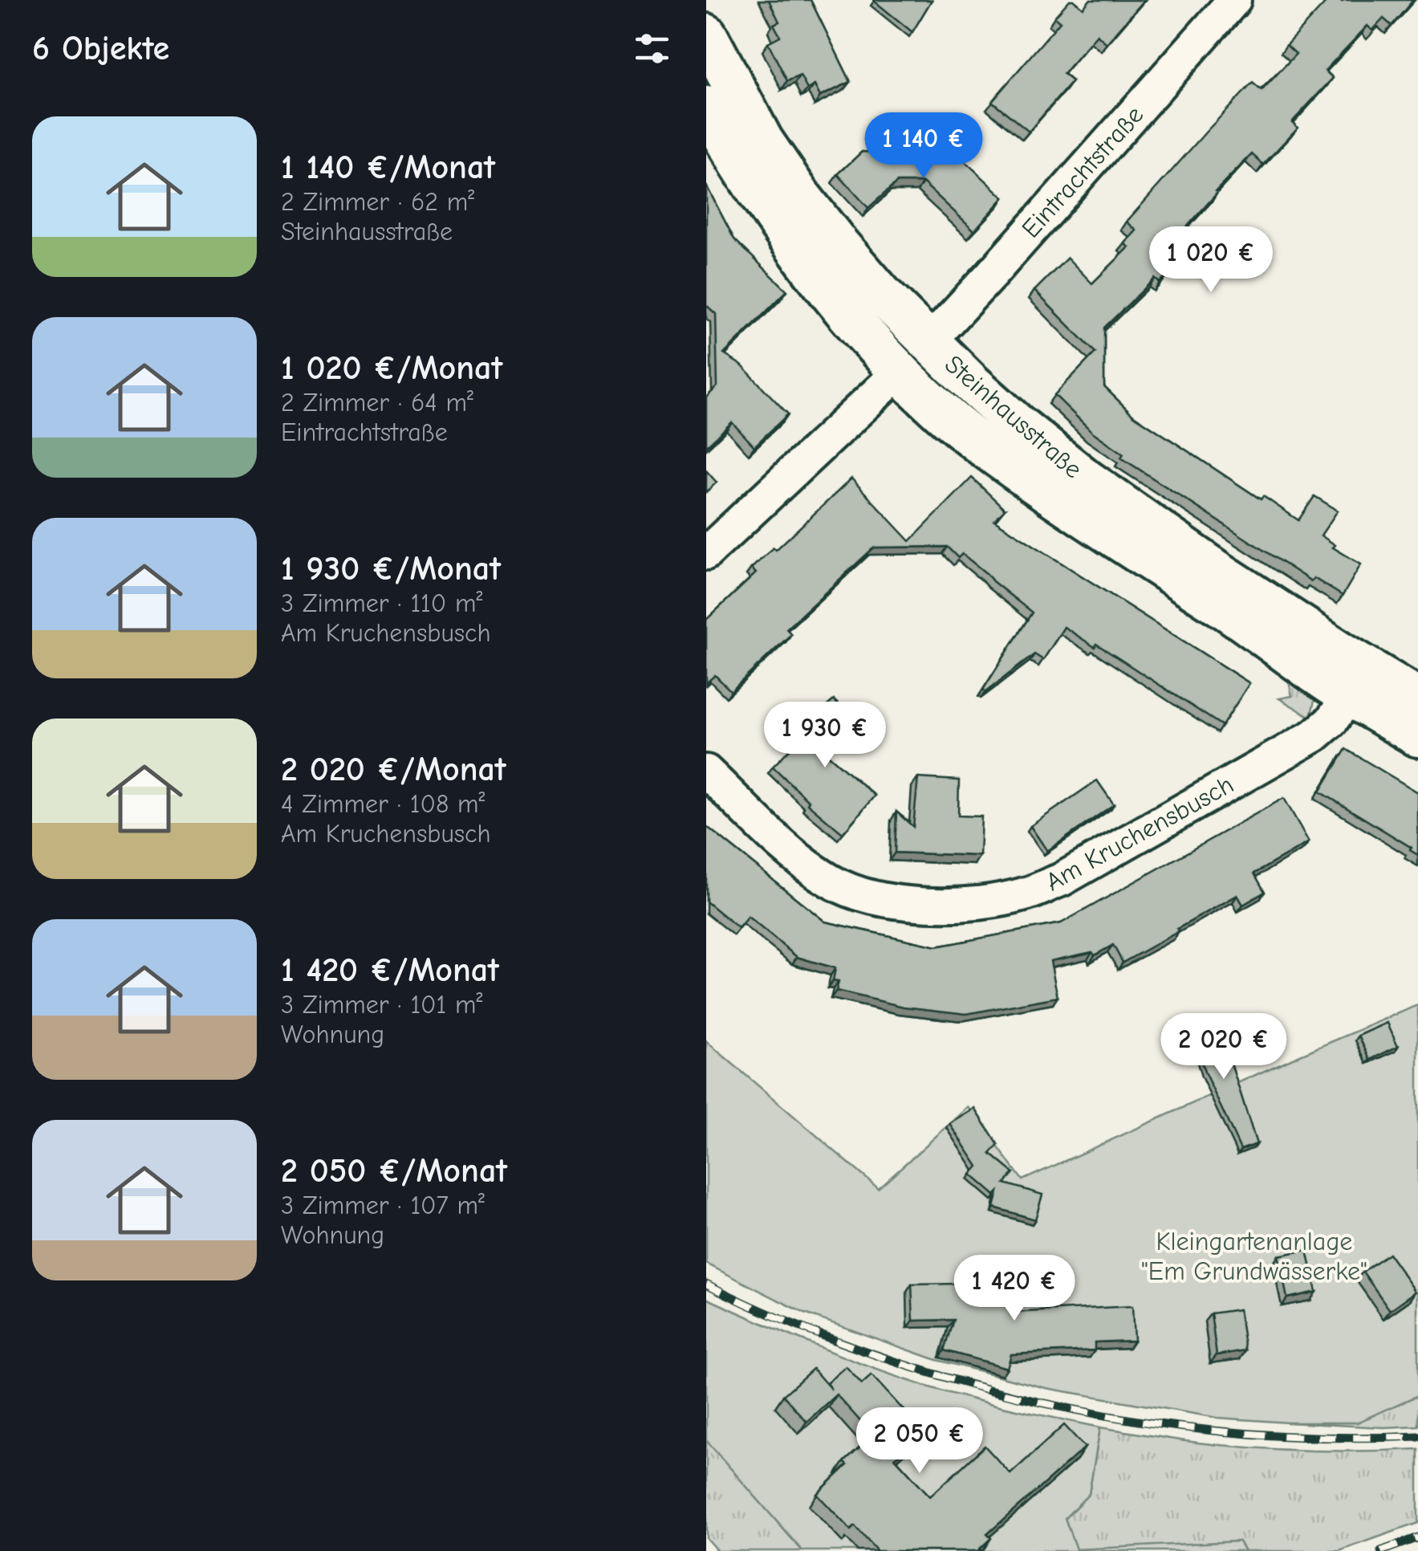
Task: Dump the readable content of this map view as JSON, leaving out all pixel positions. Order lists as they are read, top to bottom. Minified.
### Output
{"streets":{"street":["Eintrachtstraße","Steinhausstraße","Am Kruchensbusch"]},"crossings":[["Eintrachtstraße","Steinhausstraße"],["Steinhausstraße","Am Kruchensbusch"]],"parks":["Kleingartenanlage \"Em Grundwässerke\""],"page":{"heading":"6 Objekte","list":[{"name":"1 140 €/Monat","note":"2 Zimmer · 62 m² · Steinhausstraße"},{"name":"1 020 €/Monat","note":"2 Zimmer · 64 m² · Eintrachtstraße"},{"name":"1 930 €/Monat","note":"3 Zimmer · 110 m² · Am Kruchensbusch"},{"name":"2 020 €/Monat","note":"4 Zimmer · 108 m² · Am Kruchensbusch"},{"name":"1 420 €/Monat","note":"3 Zimmer · 101 m² · Wohnung"},{"name":"2 050 €/Monat","note":"3 Zimmer · 107 m² · Wohnung"}],"price":["1 140 €","1 020 €","1 930 €","2 020 €","1 420 €","2 050 €"]}}
